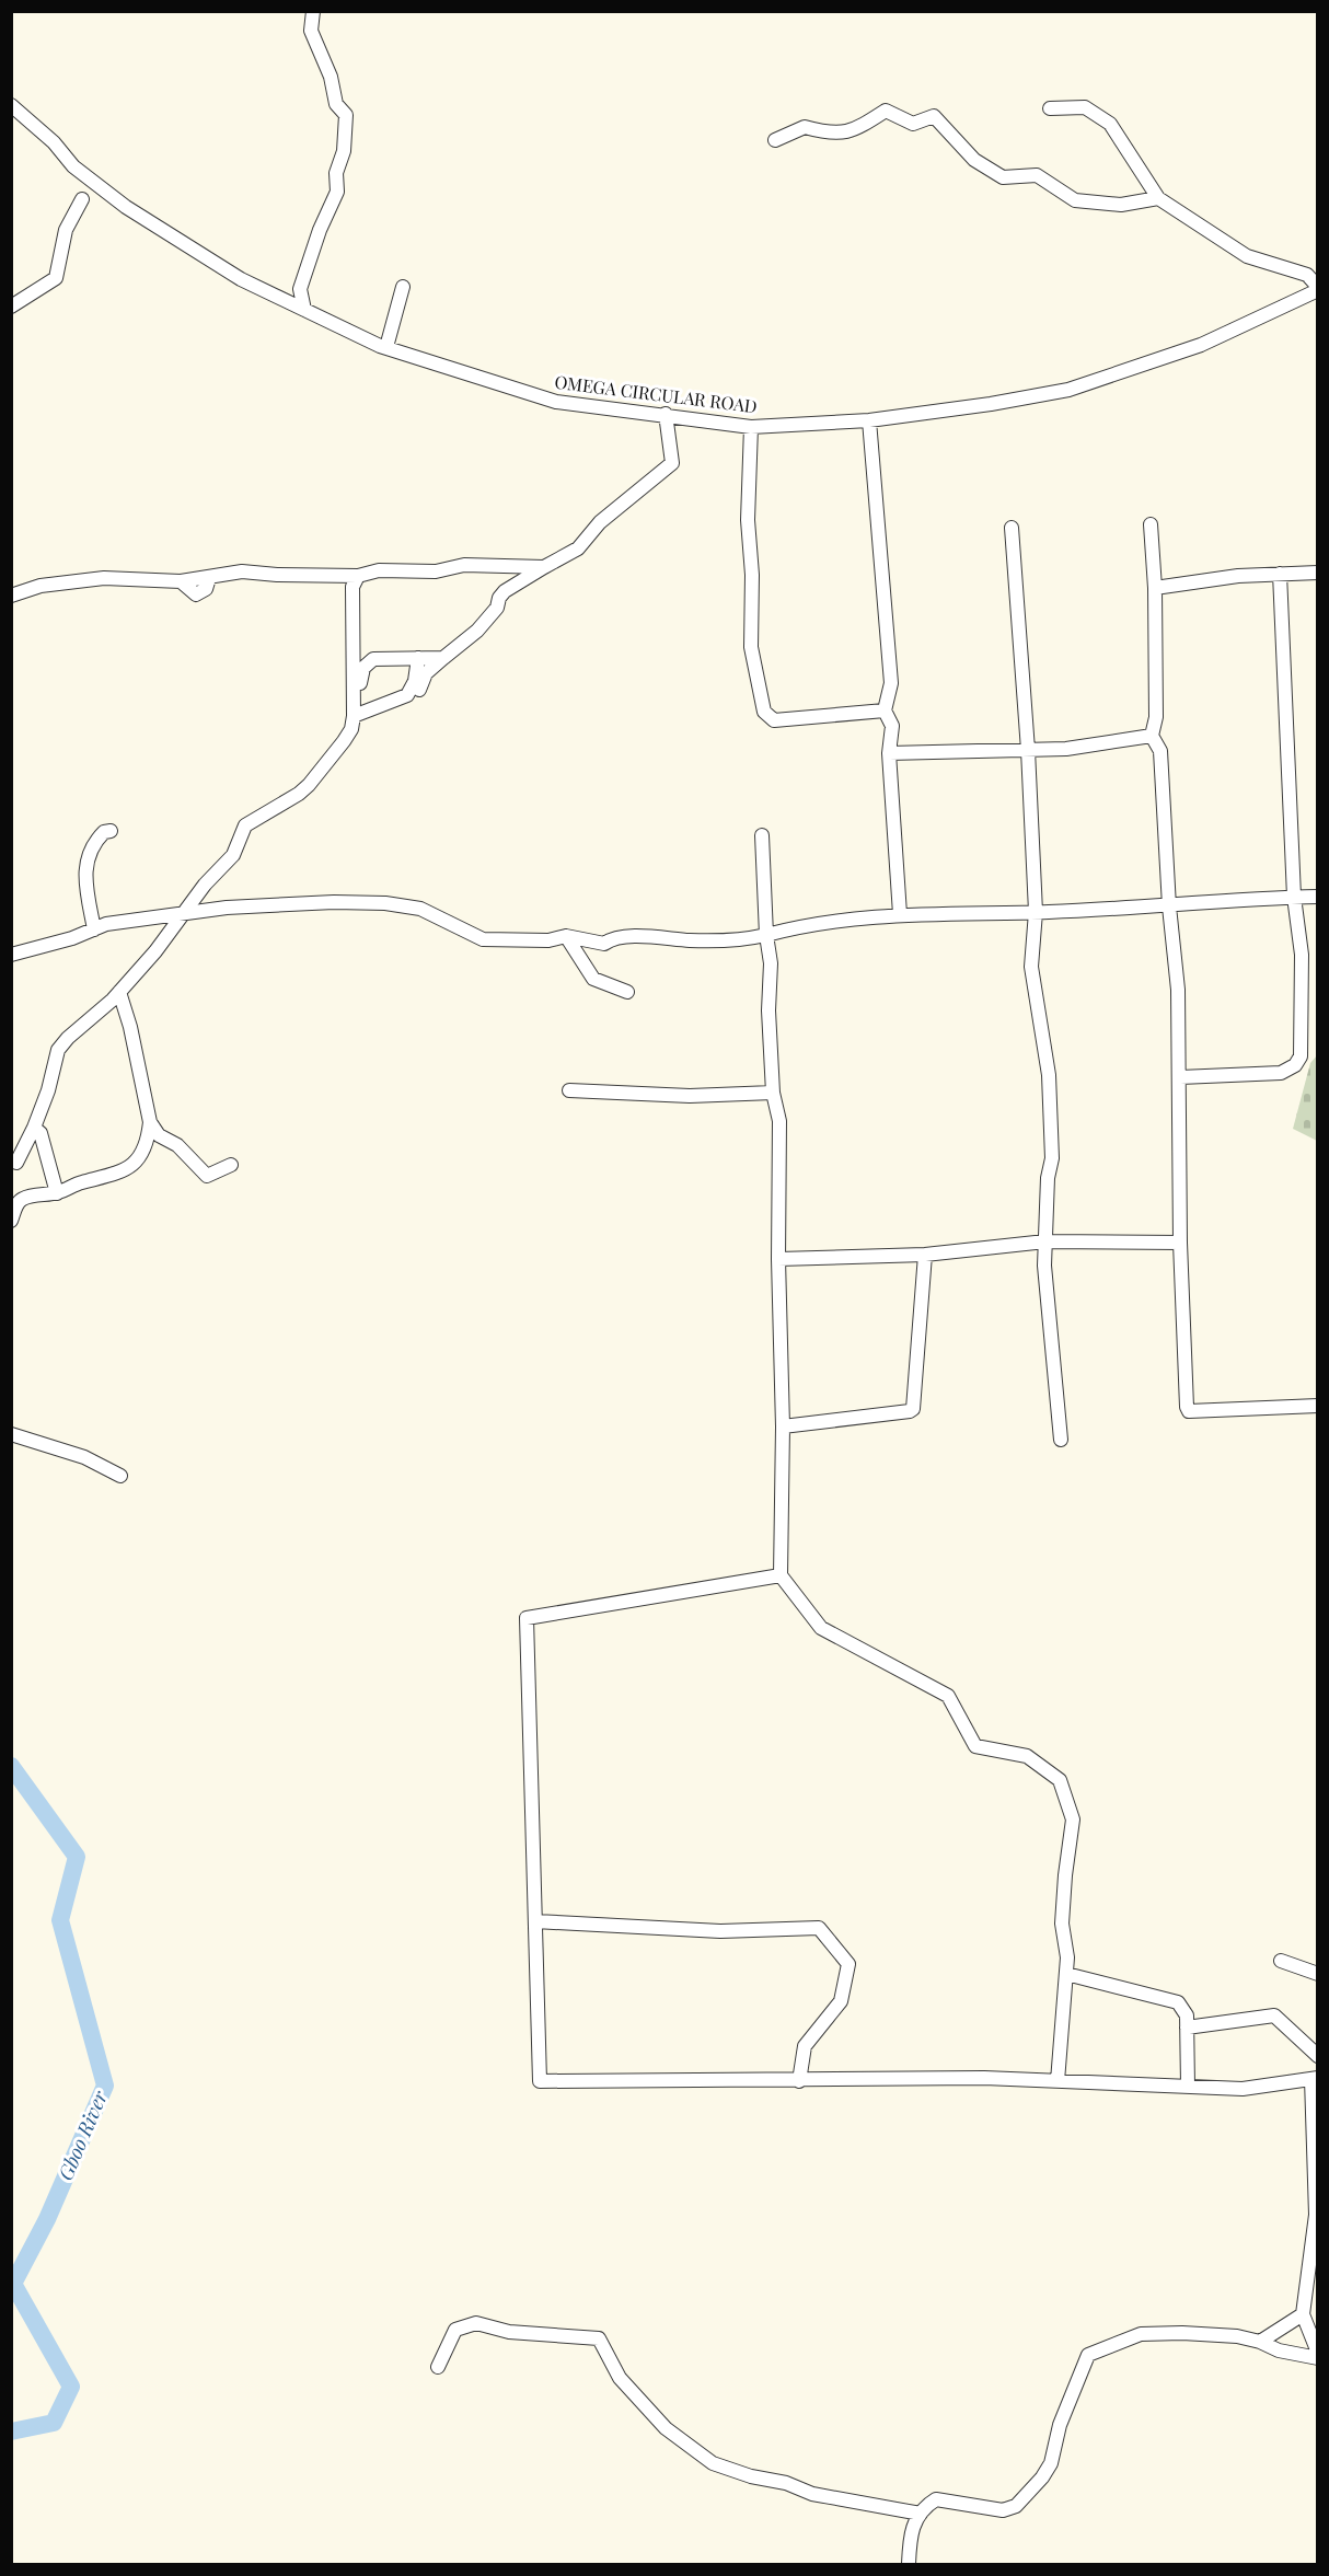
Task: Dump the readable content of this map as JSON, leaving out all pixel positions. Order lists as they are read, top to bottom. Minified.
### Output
{"streets":{"street":["OMEGA CIRCULAR ROAD"]},"water":["Gboo River"]}
